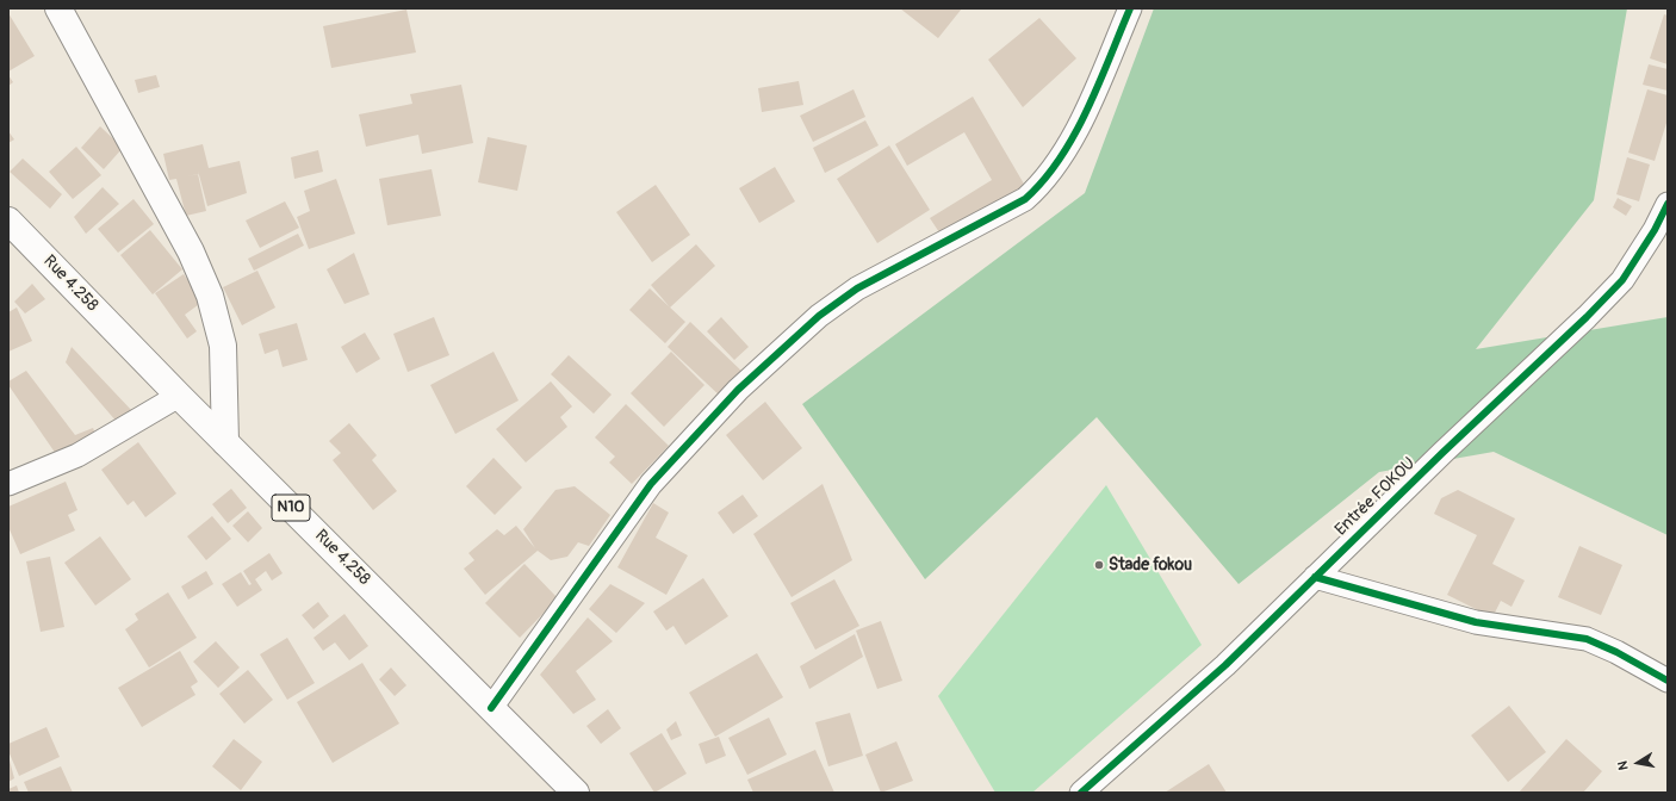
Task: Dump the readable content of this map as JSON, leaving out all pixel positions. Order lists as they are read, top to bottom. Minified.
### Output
{"streets":{"main road":["Rue 4.258","N10"],"street":["Entrée FOKOU"]},"places":["Stade fokou"],"north":"left"}
